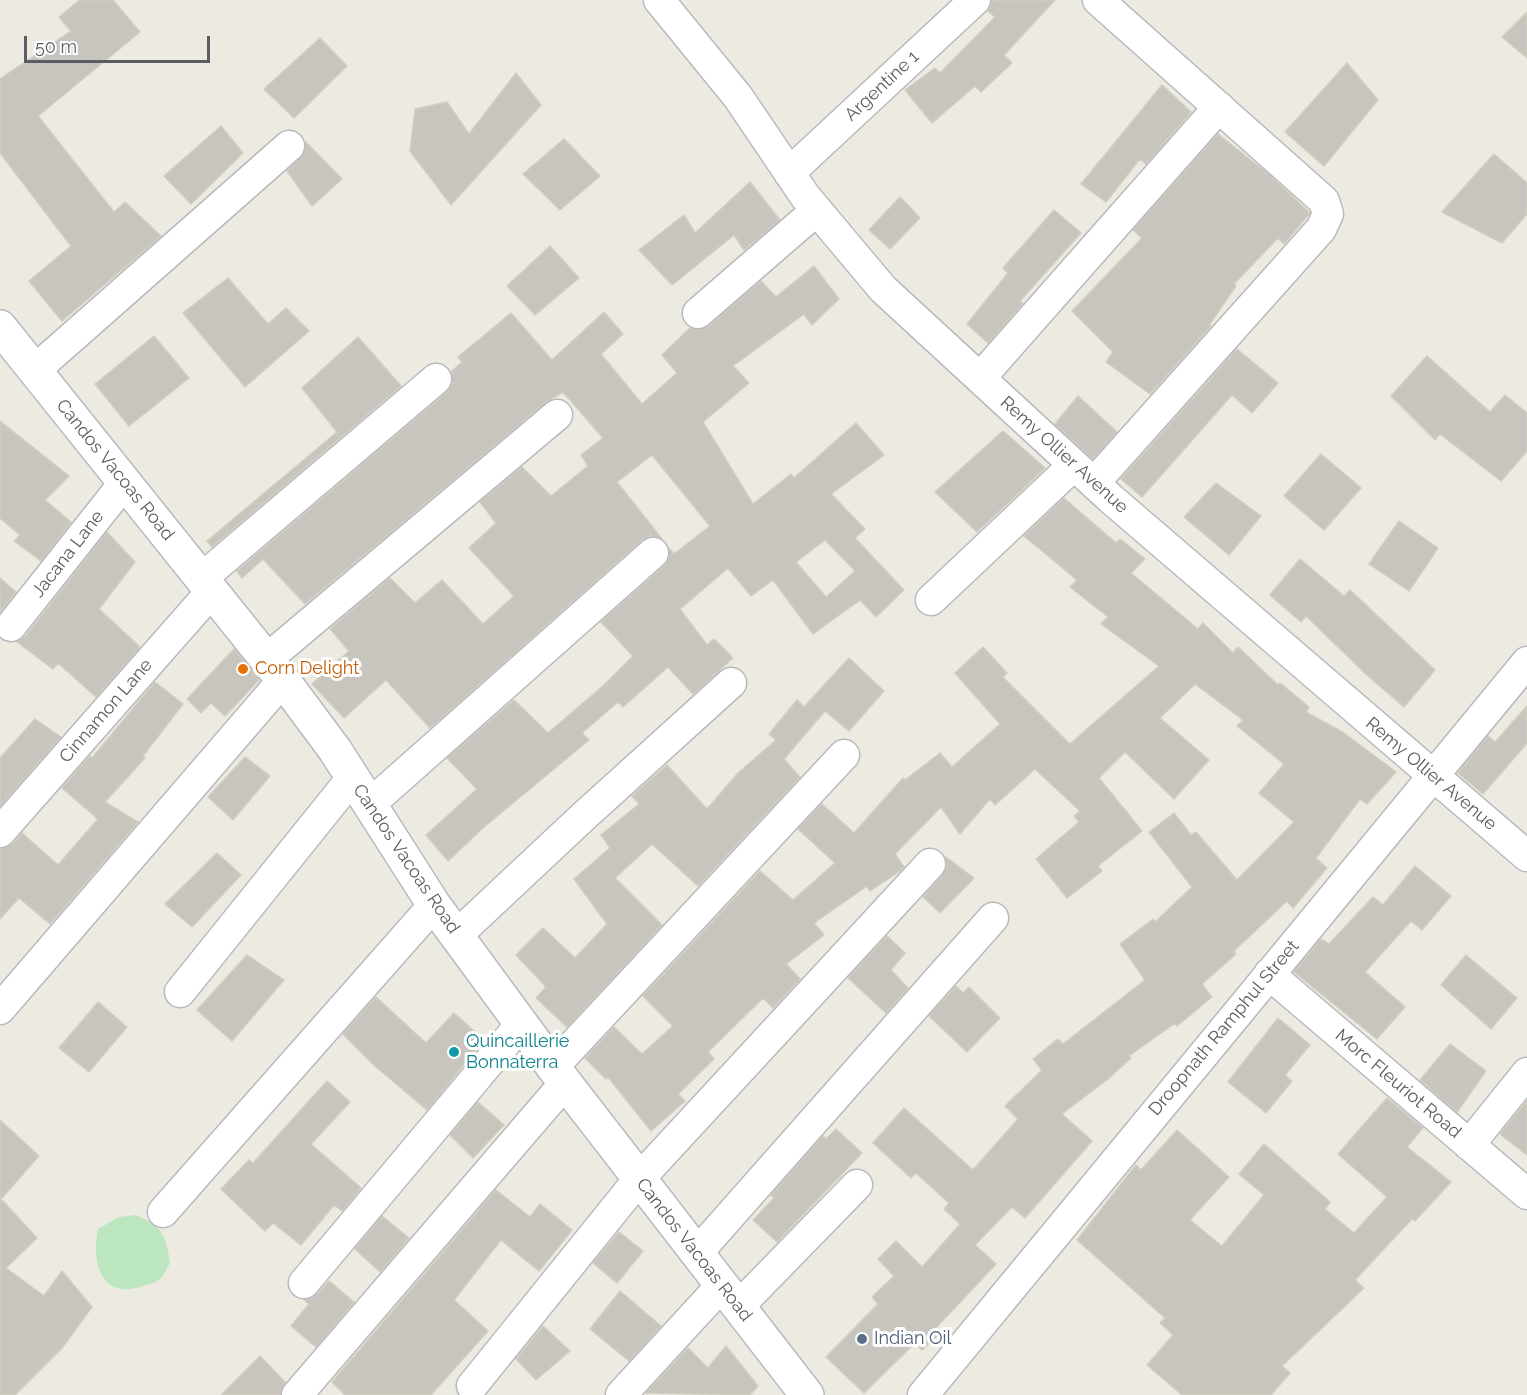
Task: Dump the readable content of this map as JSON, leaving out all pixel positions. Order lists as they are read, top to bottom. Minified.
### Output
{"streets":{"main road":["Candos Vacoas Road"],"street":["Argentine 1","Remy Ollier Avenue","Jacana Lane","Cinnamon Lane","Droopnath Ramphul Street","Morc Fleuriot Road"]},"crossings":[["Argentine 1","Remy Ollier Avenue"],["Remy Ollier Avenue","Droopnath Ramphul Street"],["Candos Vacoas Road","Jacana Lane"],["Candos Vacoas Road","Cinnamon Lane"],["Droopnath Ramphul Street","Morc Fleuriot Road"]],"places":["Corn Delight","Quincaillerie Bonnaterra","Indian Oil"],"scale_bar":"50 m"}
